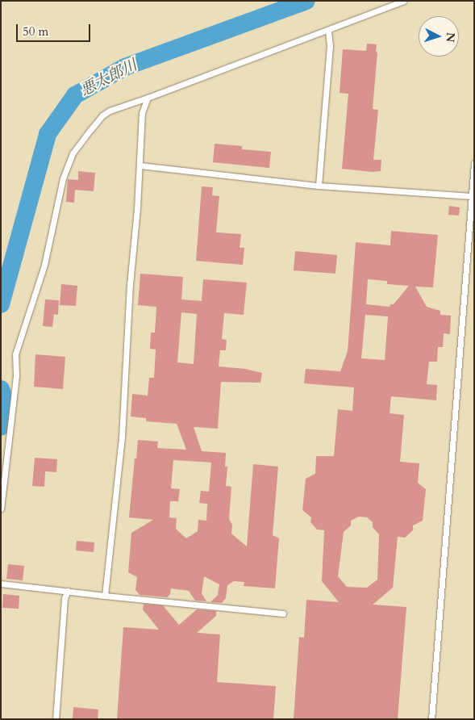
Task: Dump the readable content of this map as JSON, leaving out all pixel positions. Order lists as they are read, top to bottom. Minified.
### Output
{"water":["悪太郎川"],"scale_bar":"50 m","north":"right"}
